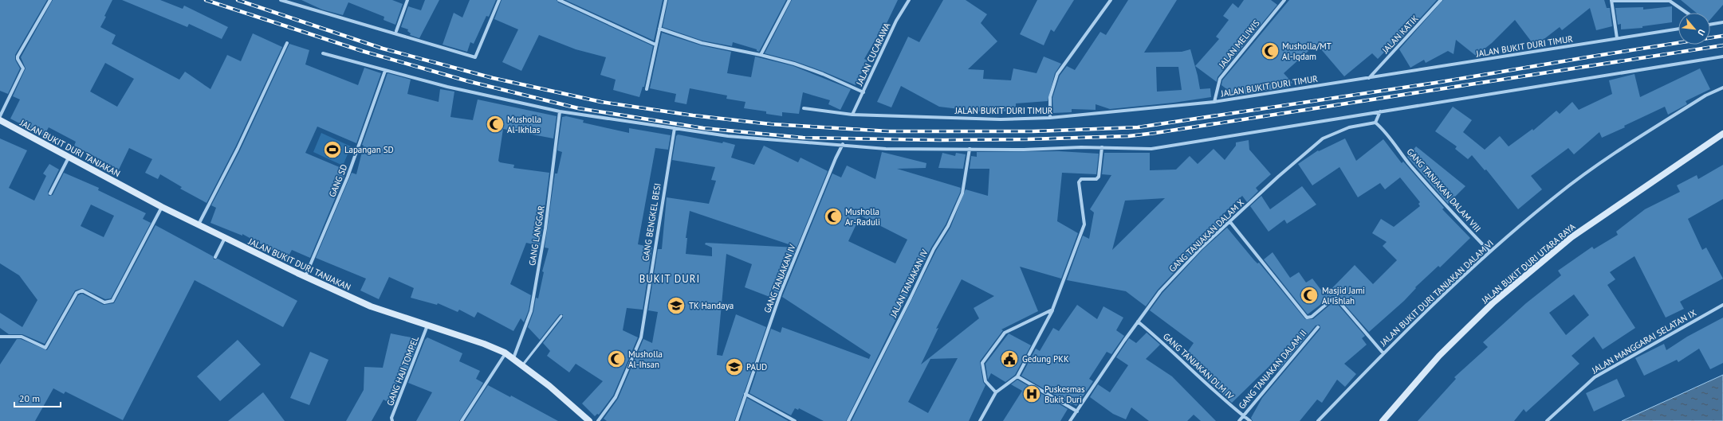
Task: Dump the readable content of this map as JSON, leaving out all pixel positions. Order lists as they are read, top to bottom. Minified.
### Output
{"streets":{"street":["JALAN KATIK","JALAN MELIWIS","JALAN BUKIT DURI TIMUR","JALAN CUCARAWA","JALAN BUKIT DURI TANJAKAN","GANG SD","GANG TANJAKAN DALAM VIII","GANG BENGKEL BESI","GANG LANGGAR","GANG TANJAKAN DALAM X","JALAN BUKIT DURI UTARA RAYA","GANG TANJAKAN IV","JALAN TANJAKAN IV","JALAN BUKIT DURI TANJAKAN DALAM VI","JALAN MANGGARAI SELATAN IX","GANG TANJAKAN DLM IV","GANG TANJAKAN DALAM II","GANG HAJI TOMPEL"]},"crossings":[["JALAN KATIK","JALAN BUKIT DURI TIMUR"],["JALAN MELIWIS","JALAN BUKIT DURI TIMUR"],["JALAN BUKIT DURI TIMUR","JALAN CUCARAWA"],["JALAN BUKIT DURI TANJAKAN","GANG SD"],["JALAN BUKIT DURI TANJAKAN","GANG LANGGAR"],["JALAN BUKIT DURI TANJAKAN","GANG HAJI TOMPEL"],["GANG TANJAKAN DALAM VIII","GANG TANJAKAN DALAM X"],["GANG TANJAKAN DALAM VIII","JALAN BUKIT DURI TANJAKAN DALAM VI"],["GANG TANJAKAN DALAM X","GANG TANJAKAN DLM IV"],["GANG TANJAKAN DLM IV","GANG TANJAKAN DALAM II"]],"districts":["BUKIT DURI"],"places":{"mosque":["Musholla/MT Al-Iqdam","Musholla Al-Ikhlas","Musholla Ar-Raduli","Masjid Jami Al Ishlah","Musholla Al-Ihsan"],"sports":["Lapangan SD"],"school or university":["TK Handaya","PAUD"],"public building":["Gedung PKK"],"hospital":["Puskesmas Bukit Duri"]},"scale_bar":"20 m","north":"bottom right"}
